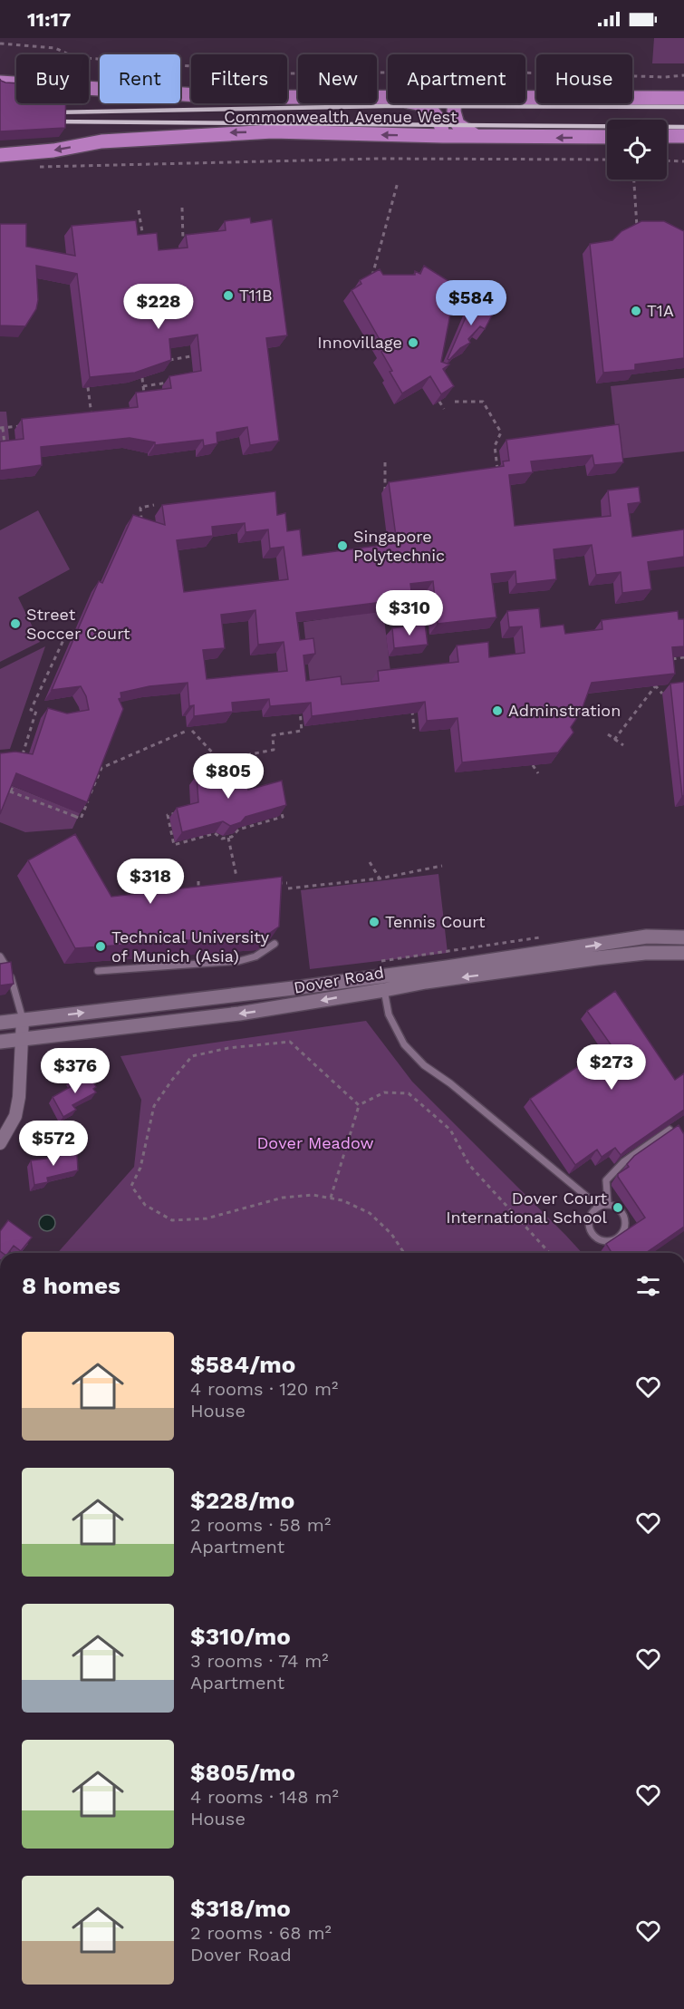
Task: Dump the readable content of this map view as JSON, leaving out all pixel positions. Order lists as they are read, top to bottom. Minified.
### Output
{"streets":{"main road":["Commonwealth Avenue West"],"street":["Dover Road"]},"parks":["Dover Meadow"],"places":["T11B","T1A","Innovillage","Singapore Polytechnic","Street Soccer Court","Adminstration","Tennis Court","Technical University of Munich (Asia)","Dover Court International School"],"page":{"status":"11:17","chip":["Buy","Rent","Filters","New","Apartment","House"],"price":["$584","$228","$310","$805","$318","$273","$376","$572"],"heading":"8 homes","list":[{"name":"$584/mo","note":"4 rooms · 120 m² · House"},{"name":"$228/mo","note":"2 rooms · 58 m² · Apartment"},{"name":"$310/mo","note":"3 rooms · 74 m² · Apartment"},{"name":"$805/mo","note":"4 rooms · 148 m² · House"},{"name":"$318/mo","note":"2 rooms · 68 m² · Dover Road"}]}}
